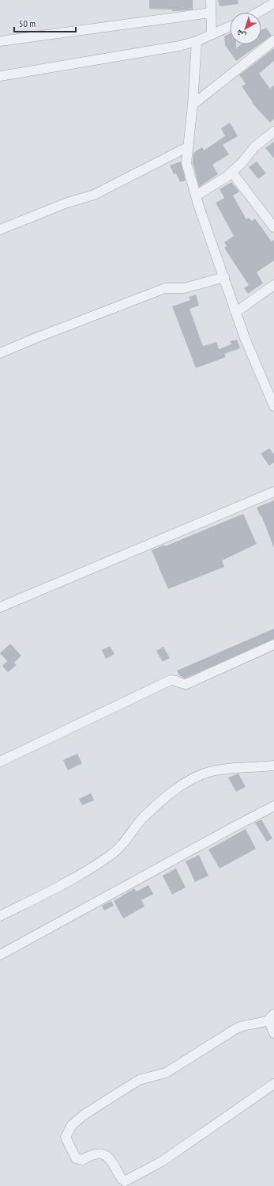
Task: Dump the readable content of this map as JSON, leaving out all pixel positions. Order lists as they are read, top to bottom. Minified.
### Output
{"scale_bar":"50 m","north":"bottom left"}
